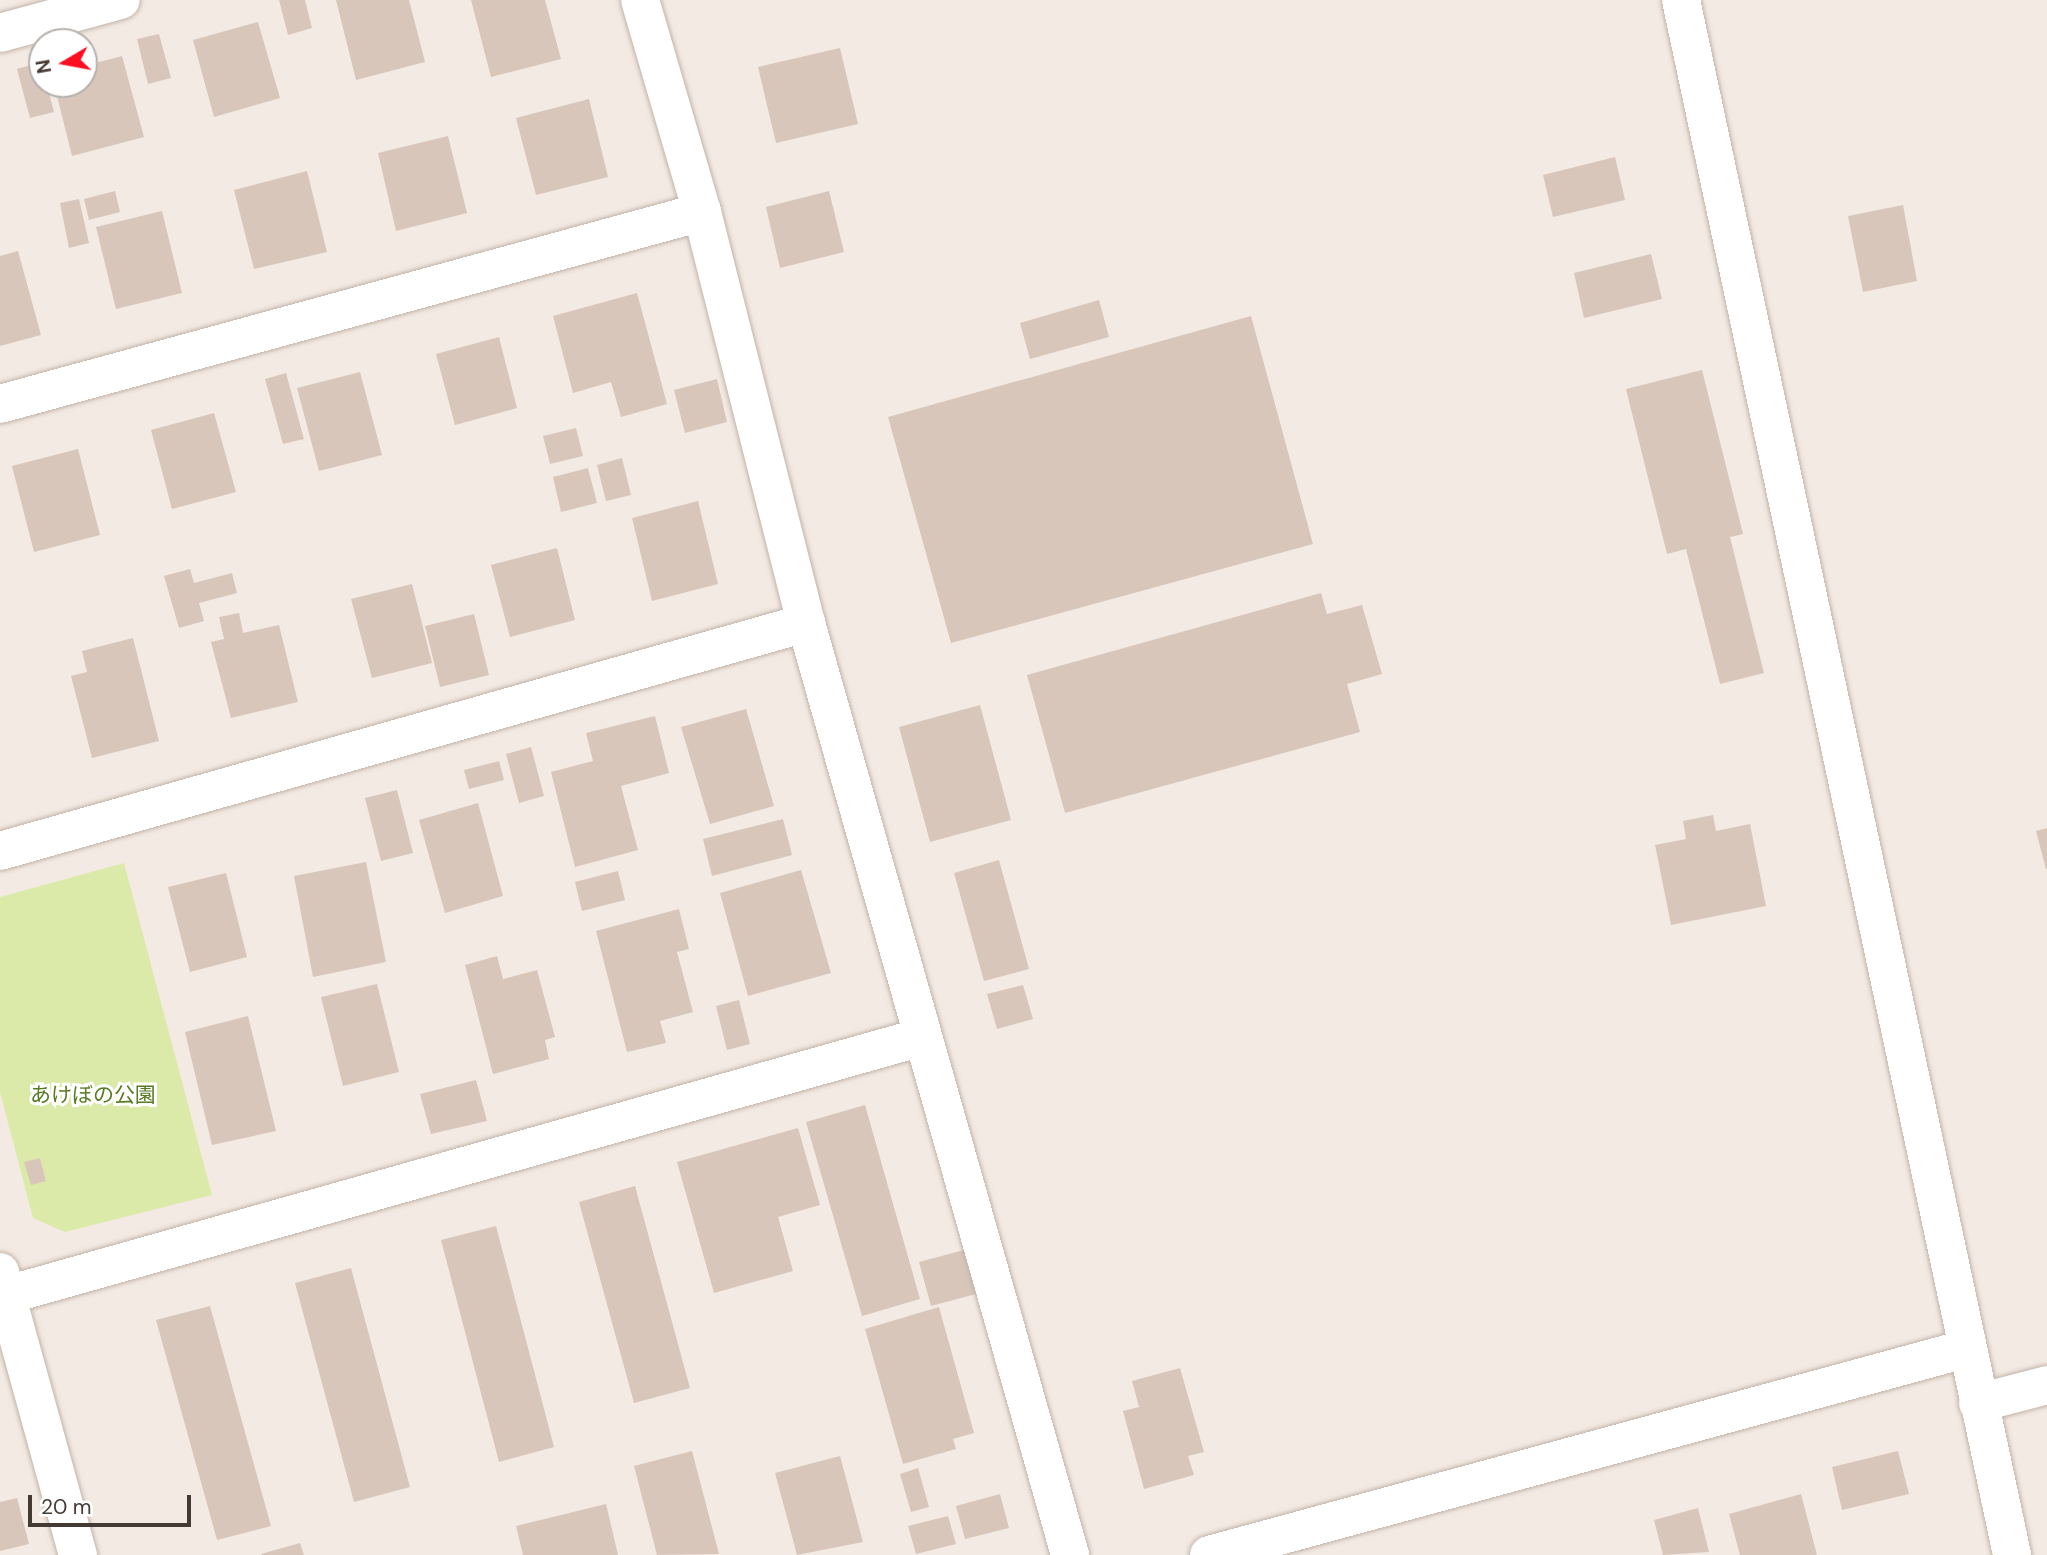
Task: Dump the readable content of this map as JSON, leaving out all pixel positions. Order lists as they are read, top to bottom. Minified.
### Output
{"parks":["あけぼの公園"],"scale_bar":"20 m","north":"left"}
